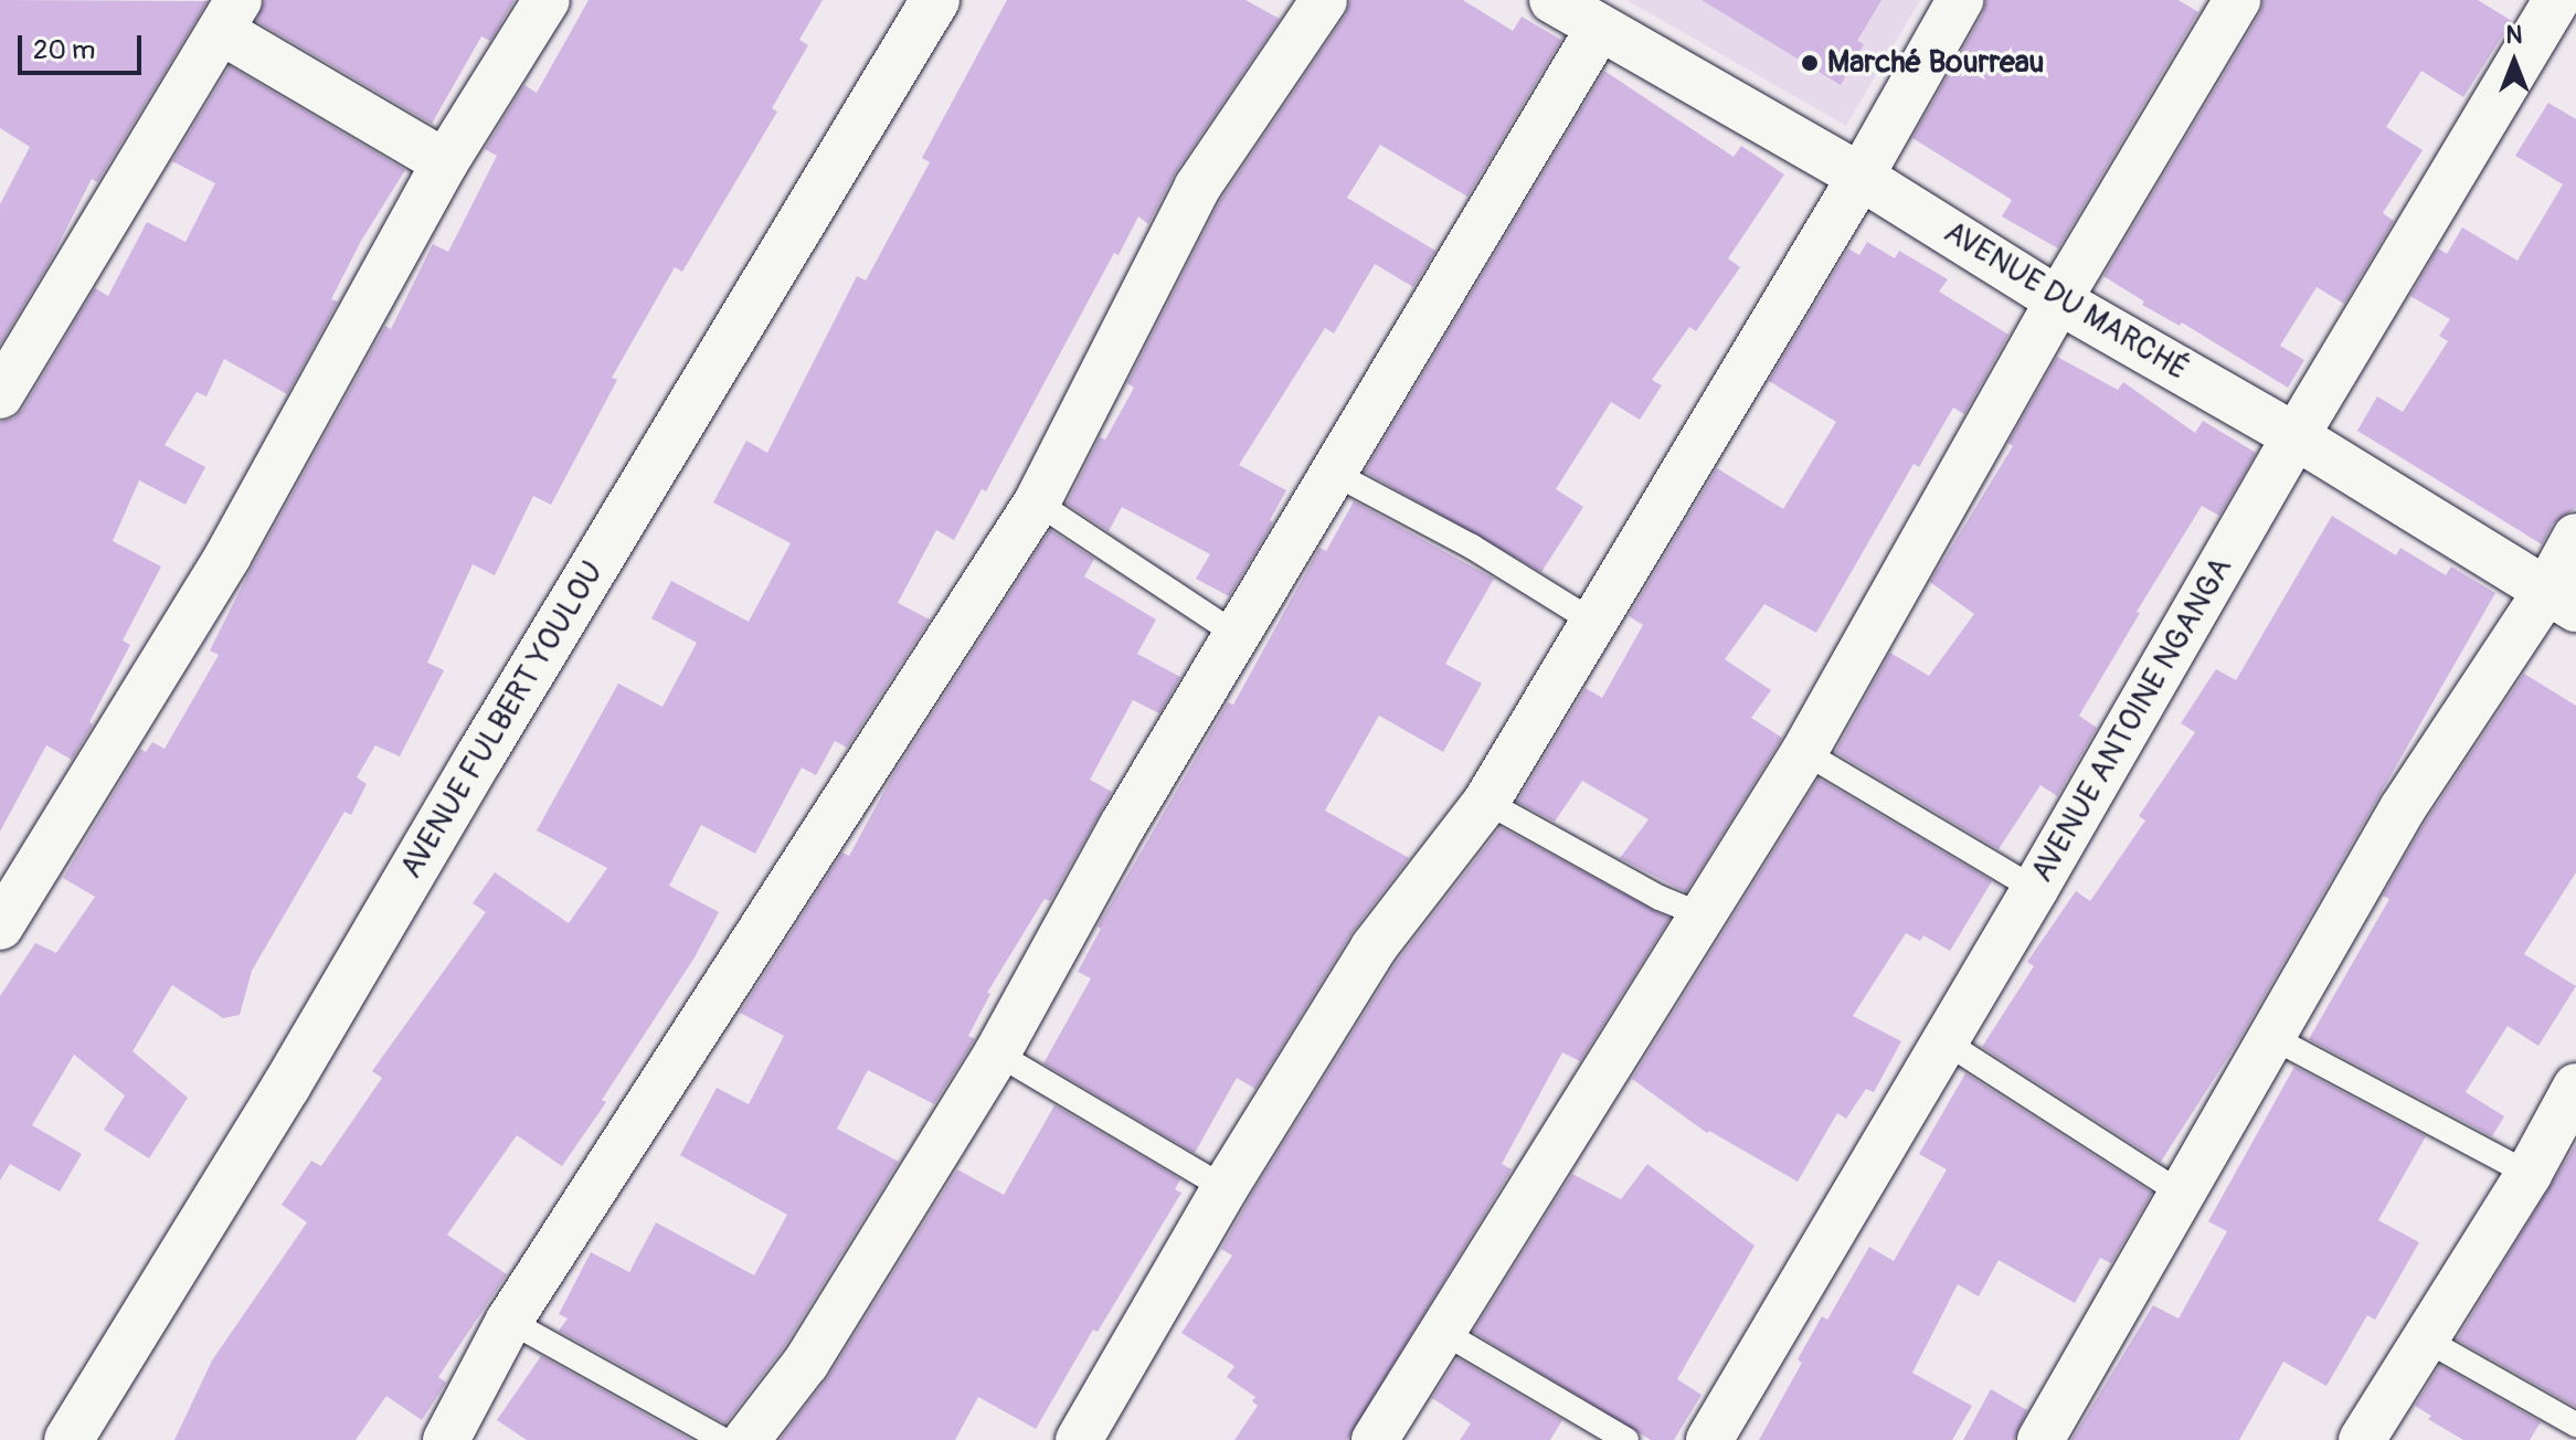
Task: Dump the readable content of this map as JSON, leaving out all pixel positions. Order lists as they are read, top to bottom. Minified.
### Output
{"streets":{"main road":["AVENUE FULBERT YOULOU"],"street":["AVENUE DU MARCHÉ","AVENUE ANTOINE NGANGA"]},"crossings":[["AVENUE DU MARCHÉ","AVENUE ANTOINE NGANGA"]],"places":["Marché Bourreau"],"scale_bar":"20 m","north":"top"}
